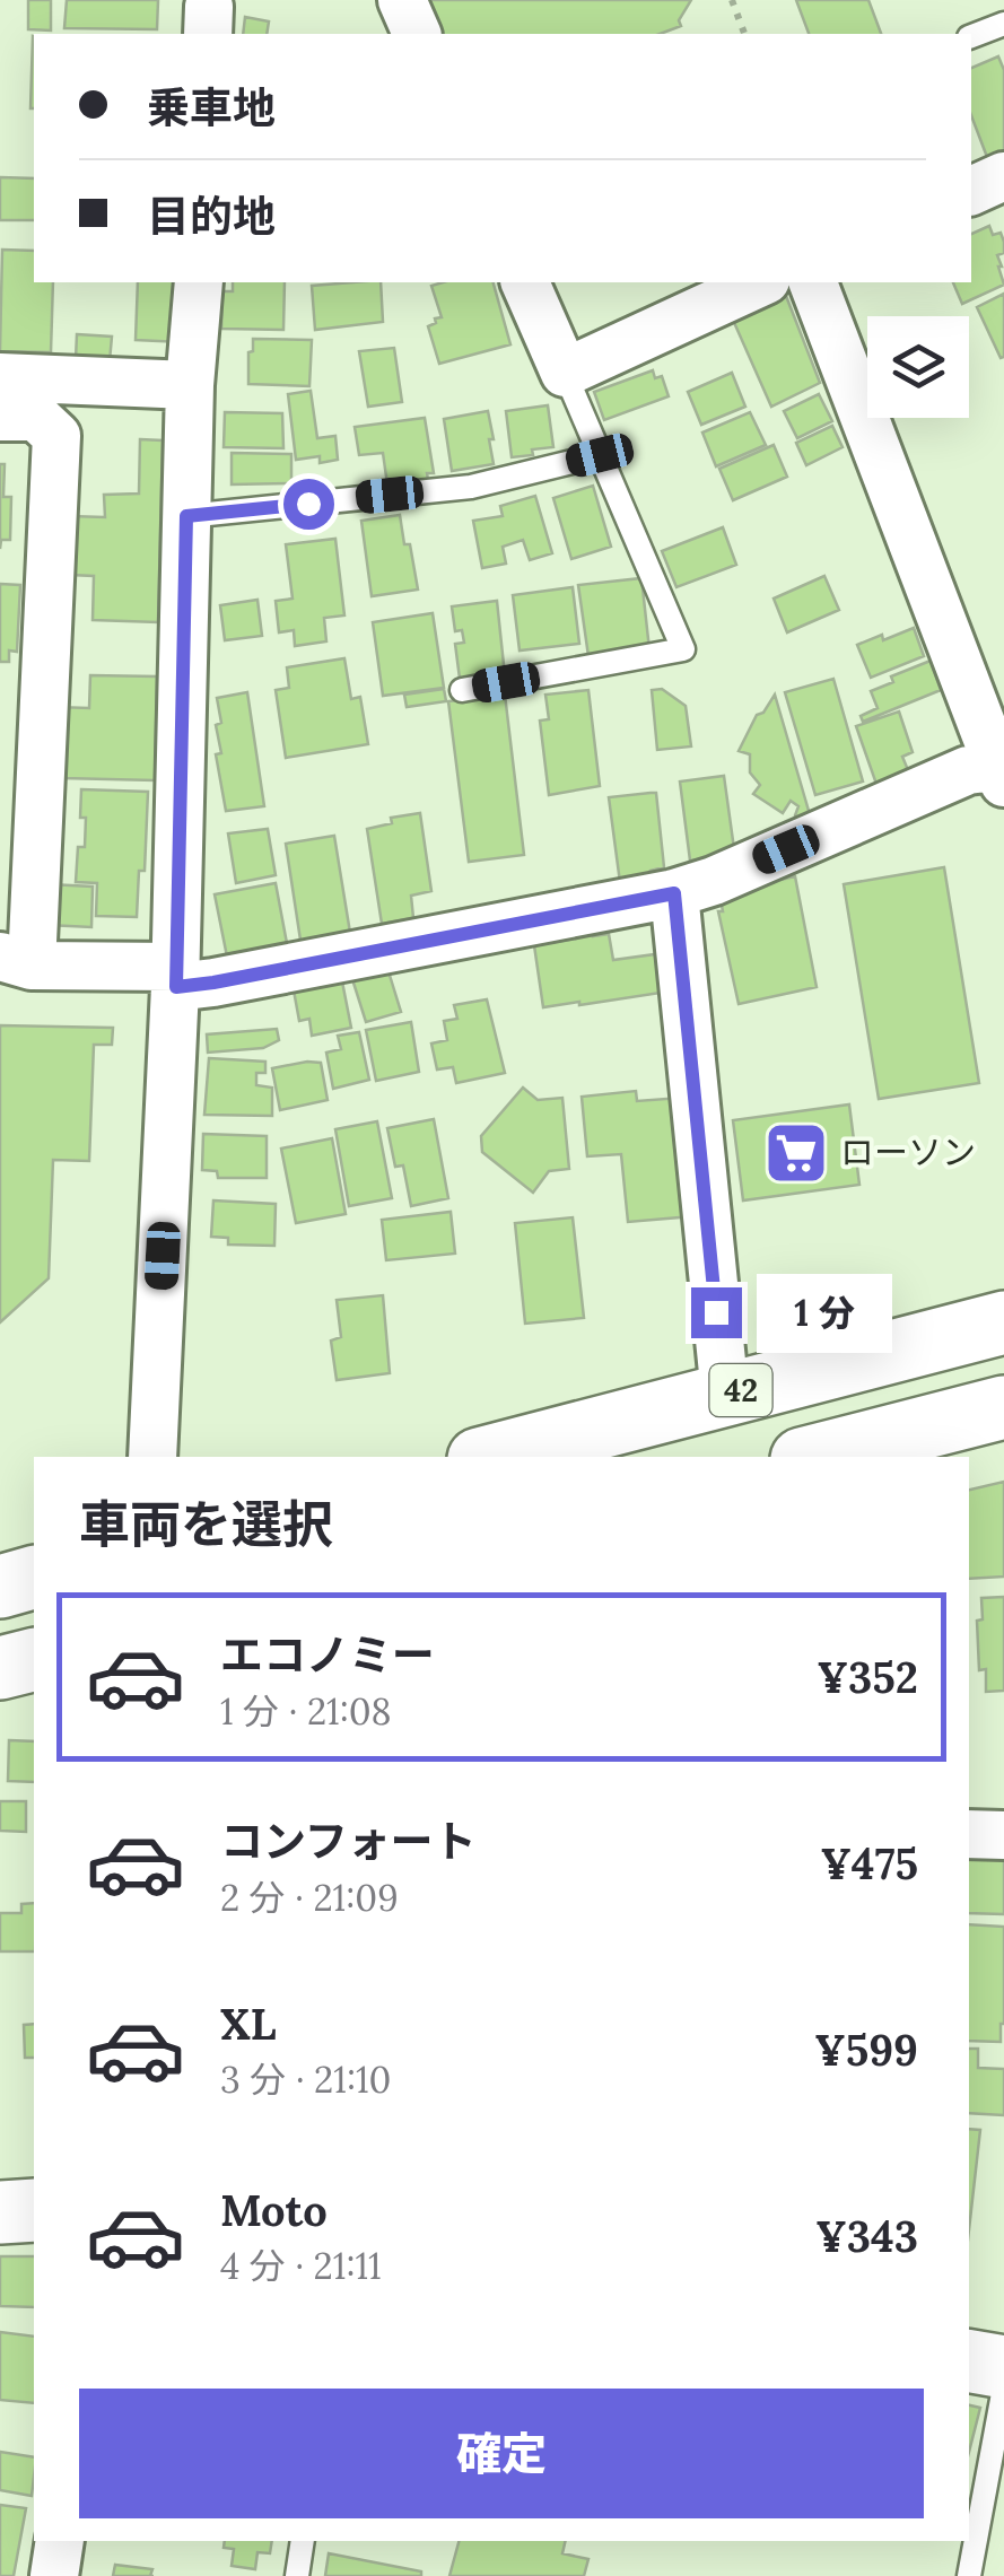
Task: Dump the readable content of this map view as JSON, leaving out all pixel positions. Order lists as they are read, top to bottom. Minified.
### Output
{"streets":{"main road":["42"]},"places":{"supermarket":["ローソン"]},"page":{"banner":["乗車地","目的地"],"bubble":"1 分","heading":"車両を選択","list":[{"name":"エコノミー","note":"1 分 · 21:08","value":"¥352"},{"name":"コンフォート","note":"2 分 · 21:09","value":"¥475"},{"name":"XL","note":"3 分 · 21:10","value":"¥599"},{"name":"Moto","note":"4 分 · 21:11","value":"¥343"}],"buttons":"確定"}}
